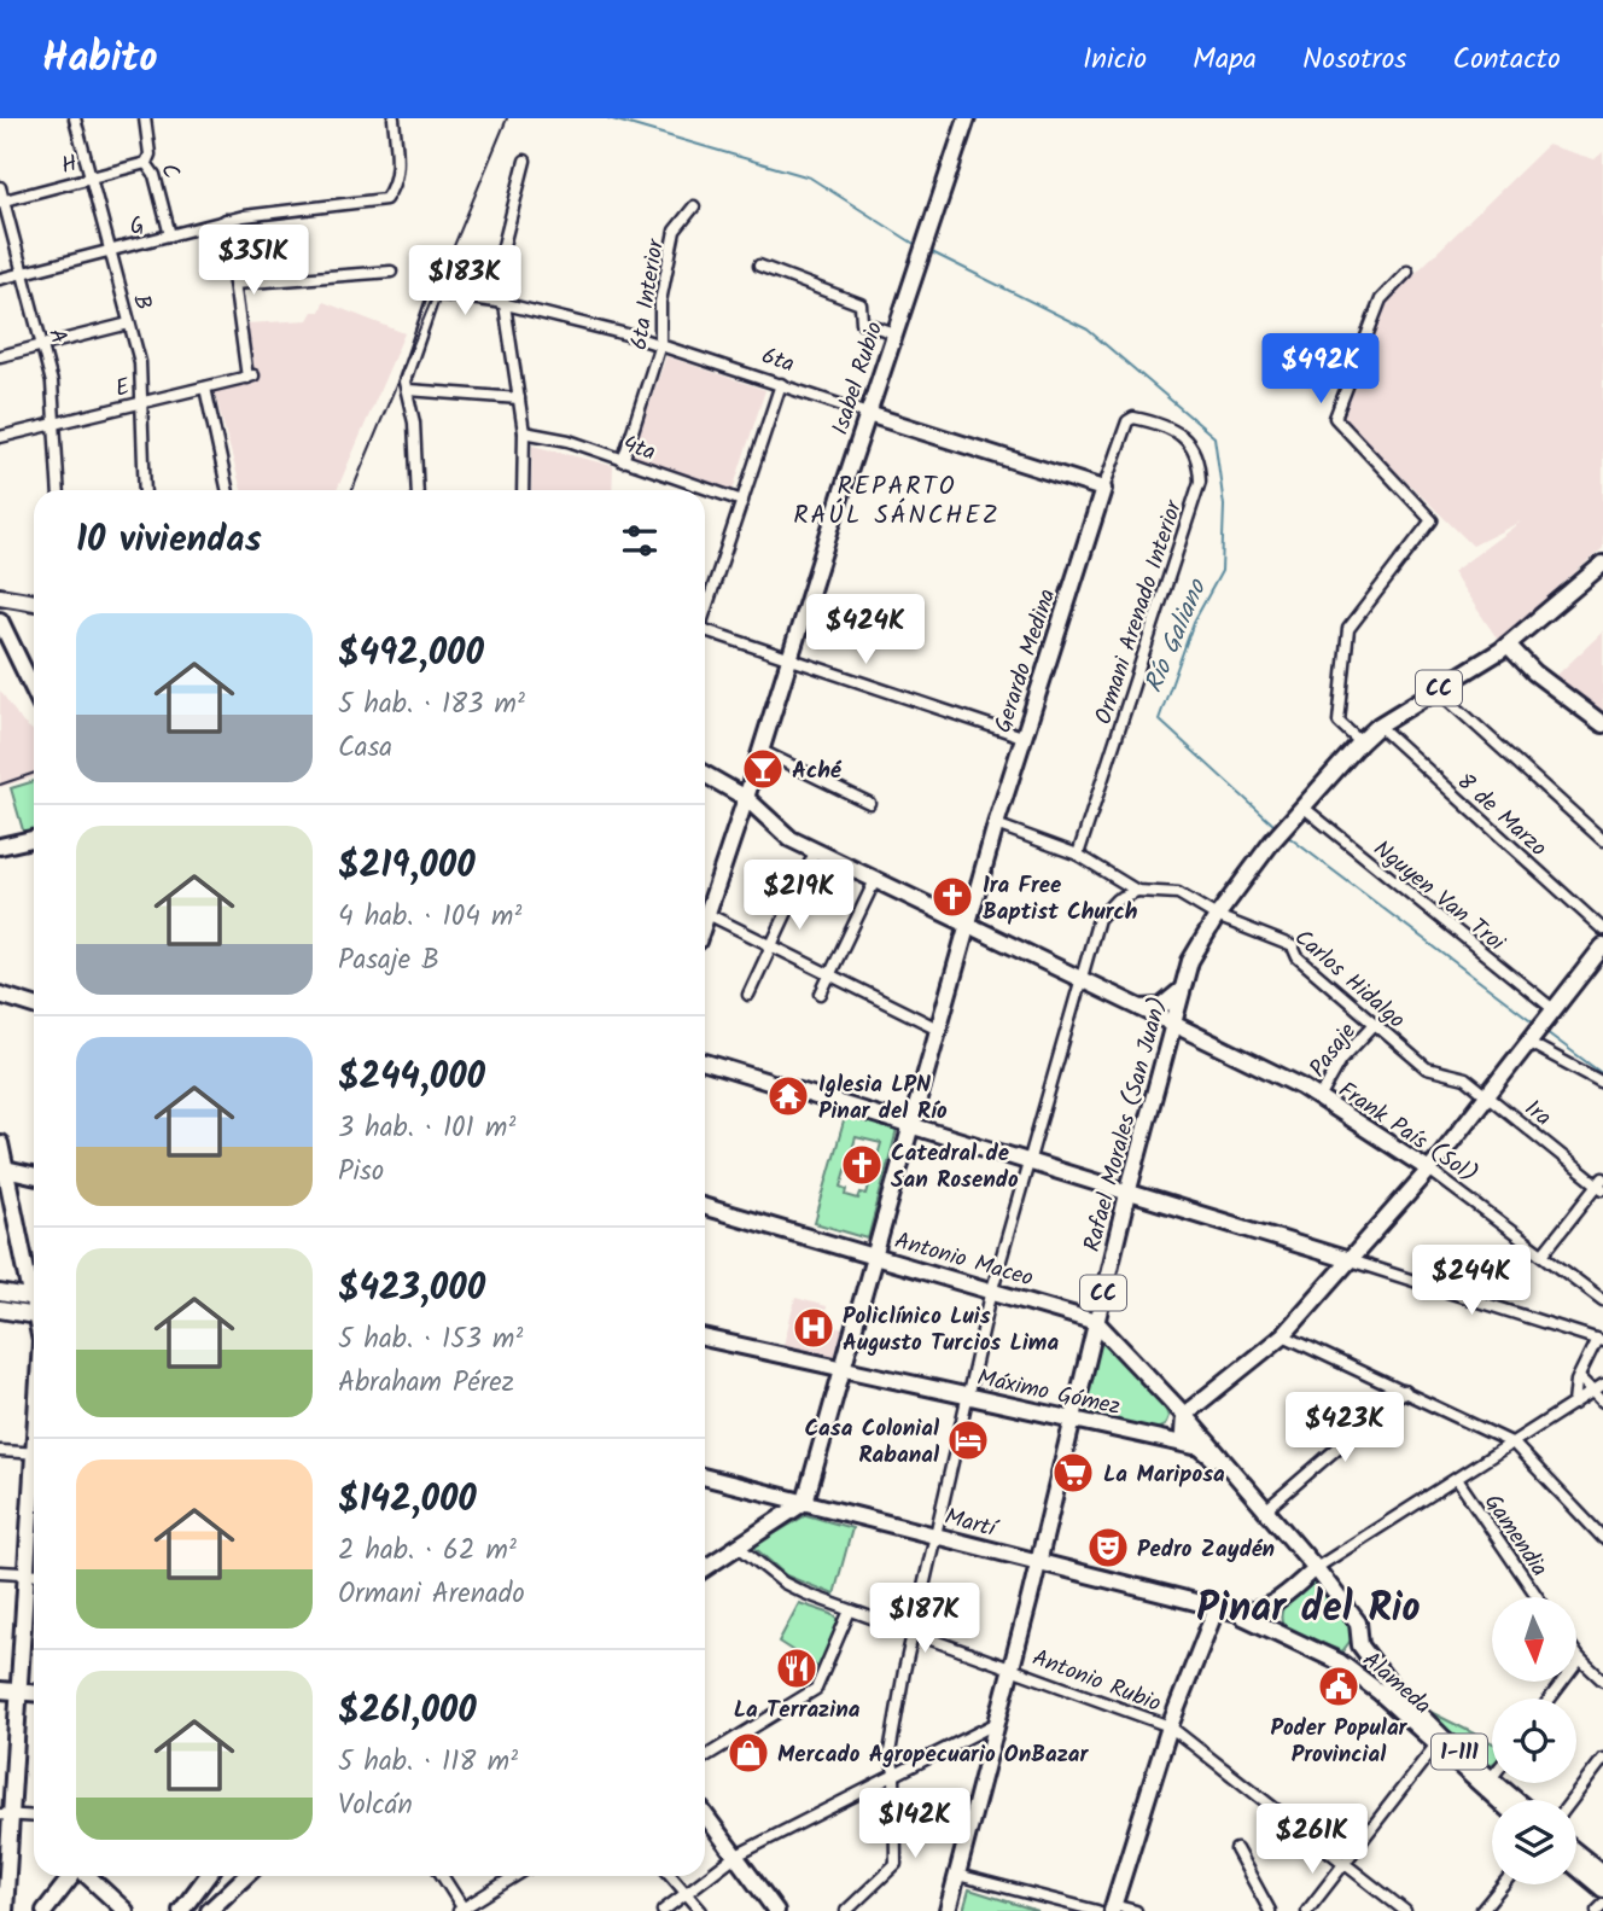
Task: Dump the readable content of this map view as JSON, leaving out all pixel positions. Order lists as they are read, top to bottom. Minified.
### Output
{"streets":{"main road":["6ta","Isabel Rubio","Gerardo Medina","CC","Rafael Morales (San Juan)","Frank País (Sol)","Antonio Maceo","Máximo Gómez","Martí","Alameda","1-111"],"street":["H","C","G","6ta Interior","B","A","E","4ta","Ormani Arenado Interior","8 de Marzo","Nguyen Van Troi","Carlos Hidalgo","Pasaje","1ra","Gamendia","Antonio Rubio"]},"crossings":[["H","C"],["H","B"],["H","A"],["C","G"],["G","B"],["G","A"],["6ta Interior","6ta"],["6ta Interior","4ta"],["B","E"],["A","E"],["6ta","Isabel Rubio"],["6ta","Gerardo Medina"],["Ormani Arenado Interior","Gerardo Medina"],["Ormani Arenado Interior","Carlos Hidalgo"],["Gerardo Medina","Carlos Hidalgo"],["Gerardo Medina","Antonio Maceo"],["Gerardo Medina","Máximo Gómez"],["Gerardo Medina","Martí"],["8 de Marzo","Rafael Morales (San Juan)"],["Nguyen Van Troi","Rafael Morales (San Juan)"],["Carlos Hidalgo","Pasaje"],["Carlos Hidalgo","1ra"],["Carlos Hidalgo","Rafael Morales (San Juan)"],["Carlos Hidalgo","Frank País (Sol)"],["Pasaje","Frank País (Sol)"],["Rafael Morales (San Juan)","Frank País (Sol)"],["Rafael Morales (San Juan)","Antonio Maceo"],["Rafael Morales (San Juan)","Máximo Gómez"],["Rafael Morales (San Juan)","Martí"],["Rafael Morales (San Juan)","Antonio Rubio"],["Antonio Maceo","Máximo Gómez"],["Antonio Maceo","Alameda"],["Martí","Alameda"],["Martí","1-111"],["Alameda","1-111"]],"districts":["REPARTO RAÚL SÁNCHEZ","Pinar del Rio"],"water":["Río Galiano"],"places":{"bar":["Aché"],"church":["1ra Free Baptist Church","Catedral de San Rosendo"],"temple":["Iglesia LPN Pinar del Río"],"hospital":["Policlínico Luis Augusto Turcios Lima"],"hotel":["Casa Colonial Rabanal"],"supermarket":["La Mariposa"],"theatre":["Pedro Zaydén"],"restaurant":["La Terrazina"],"public building":["Poder Popular Provincial"],"shop":["Mercado Agropecuario OnBazar"]},"north":"bottom","page":{"header":"Habito","nav":["Inicio","Mapa","Nosotros","Contacto"],"price":["$351K","$183K","$492K","$424K","$219K","$244K","$423K","$187K","$142K","$261K"],"heading":"10 viviendas","list":[{"name":"$492,000","note":"5 hab. · 183 m² · Casa"},{"name":"$219,000","note":"4 hab. · 104 m² · Pasaje B"},{"name":"$244,000","note":"3 hab. · 101 m² · Piso"},{"name":"$423,000","note":"5 hab. · 153 m² · Abraham Pérez"},{"name":"$142,000","note":"2 hab. · 62 m² · Ormani Arenado"},{"name":"$261,000","note":"5 hab. · 118 m² · Volcán"}]}}
